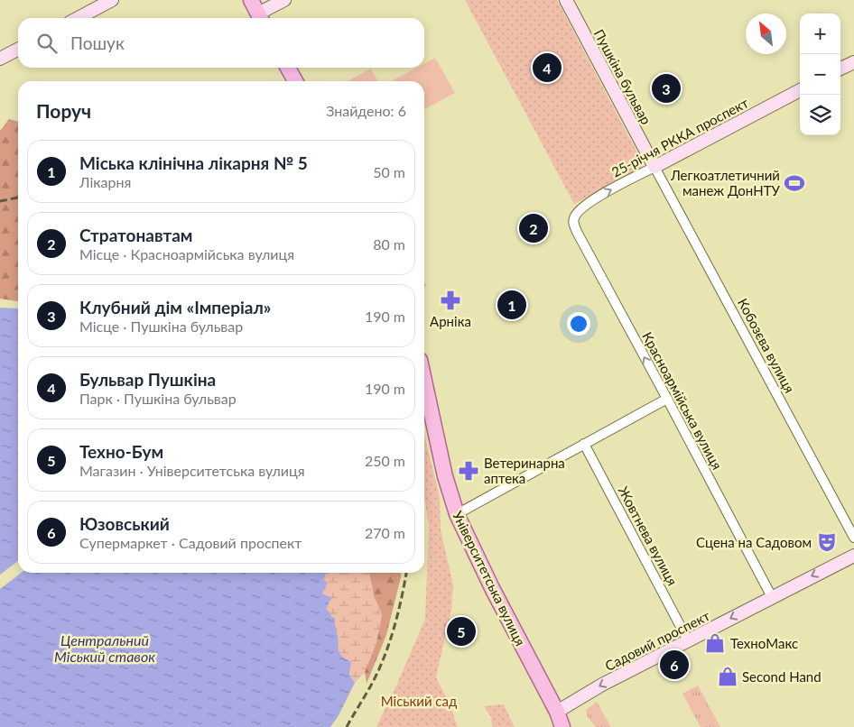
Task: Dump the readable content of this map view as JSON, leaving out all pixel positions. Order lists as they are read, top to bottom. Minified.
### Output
{"streets":{"main road":["Університетська вулиця"],"street":["Пушкіна бульвар","25-річчя РККА проспект","Кобозєва вулиця","Красноармійська вулиця","Жовтнева вулиця","Садовий проспект"]},"crossings":[["Пушкіна бульвар","25-річчя РККА проспект"],["Пушкіна бульвар","Кобозєва вулиця"],["25-річчя РККА проспект","Кобозєва вулиця"],["25-річчя РККА проспект","Красноармійська вулиця"],["Красноармійська вулиця","Садовий проспект"],["Жовтнева вулиця","Садовий проспект"],["Університетська вулиця","Садовий проспект"]],"one_way":["25-річчя РККА проспект","Красноармійська вулиця","Садовий проспект"],"water":["Центральний Міський ставок"],"parks":["Міський сад"],"places":{"sports":["Легкоатлетичний манеж ДонНТУ"],"pharmacy":["Арніка","Ветеринарна аптека"],"theatre":["Сцена на Садовом"],"shop":["ТехноМакс","Second Hand"]},"north":"top left","page":{"map_buttons":["+","−"],"search":"Пошук","pins":["4","3","2","1","5","6"],"heading":["Поруч","Знайдено: 6"],"list":[{"mark":"1","name":"Міська клінічна лікарня № 5","note":"Лікарня","value":"50 m"},{"mark":"2","name":"Стратонавтам","note":"Місце · Красноармійська вулиця","value":"80 m"},{"mark":"3","name":"Клубний дім «Імперіал»","note":"Місце · Пушкіна бульвар","value":"190 m"},{"mark":"4","name":"Бульвар Пушкіна","note":"Парк · Пушкіна бульвар","value":"190 m"},{"mark":"5","name":"Техно-Бум","note":"Магазин · Університетська вулиця","value":"250 m"},{"mark":"6","name":"Юзовський","note":"Супермаркет · Садовий проспект","value":"270 m"}]}}
